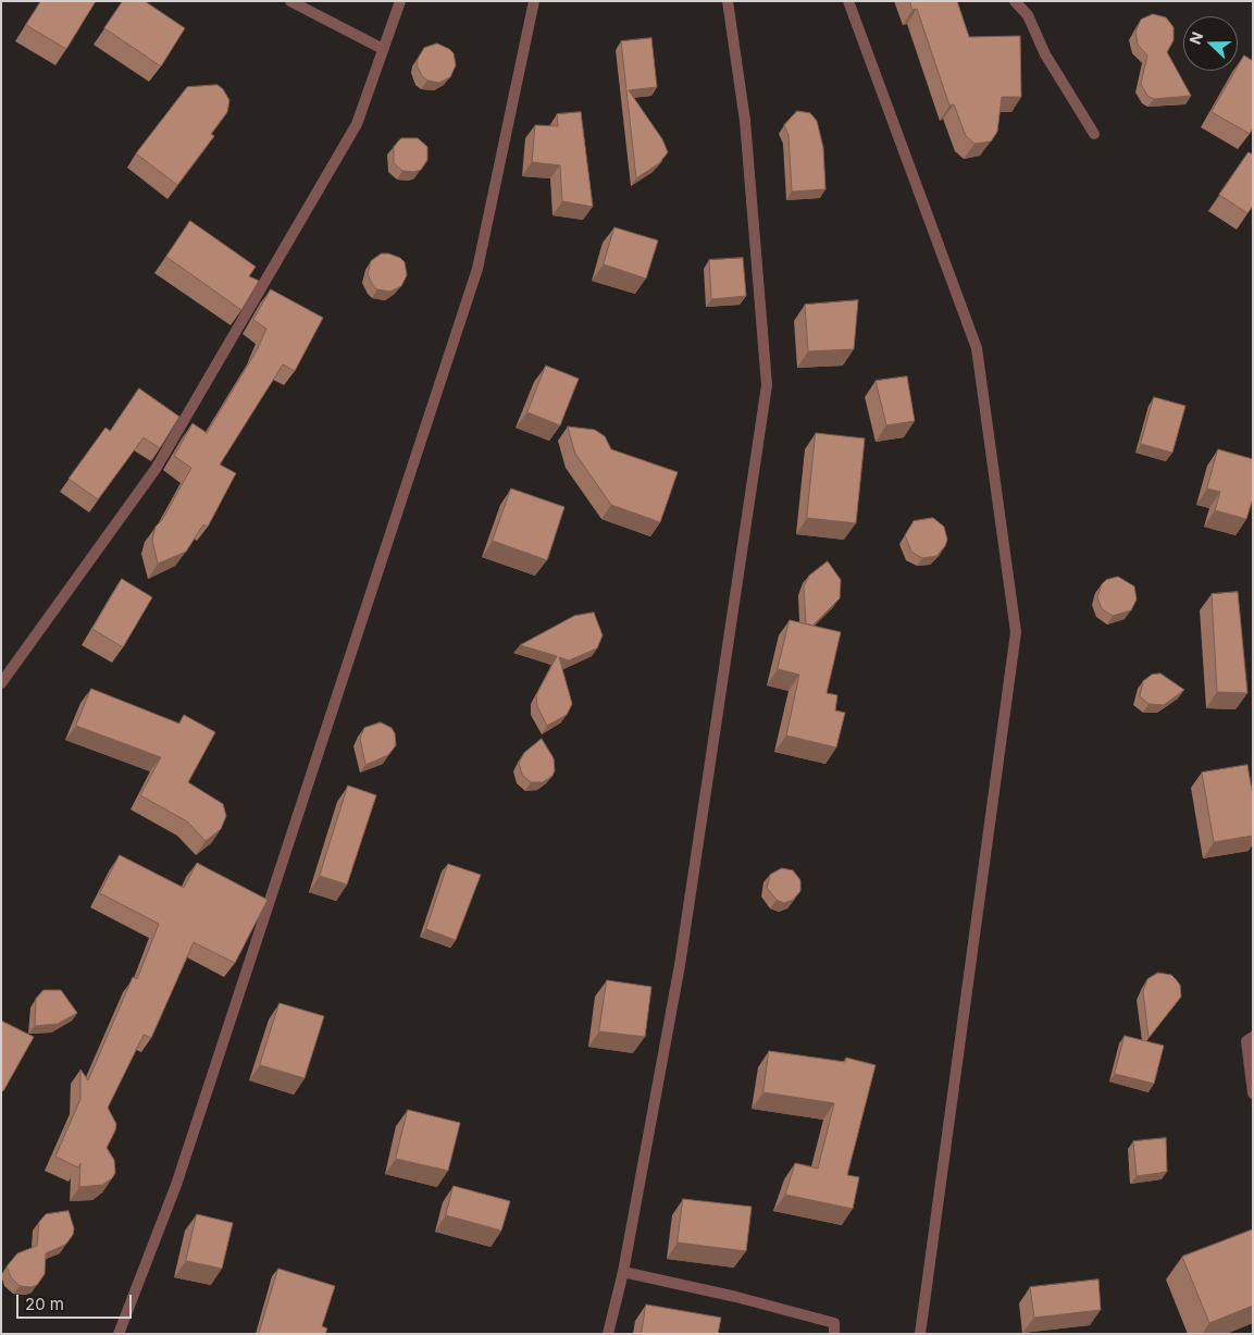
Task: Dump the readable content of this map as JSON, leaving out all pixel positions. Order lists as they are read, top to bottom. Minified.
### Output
{"scale_bar":"20 m","north":"left"}
